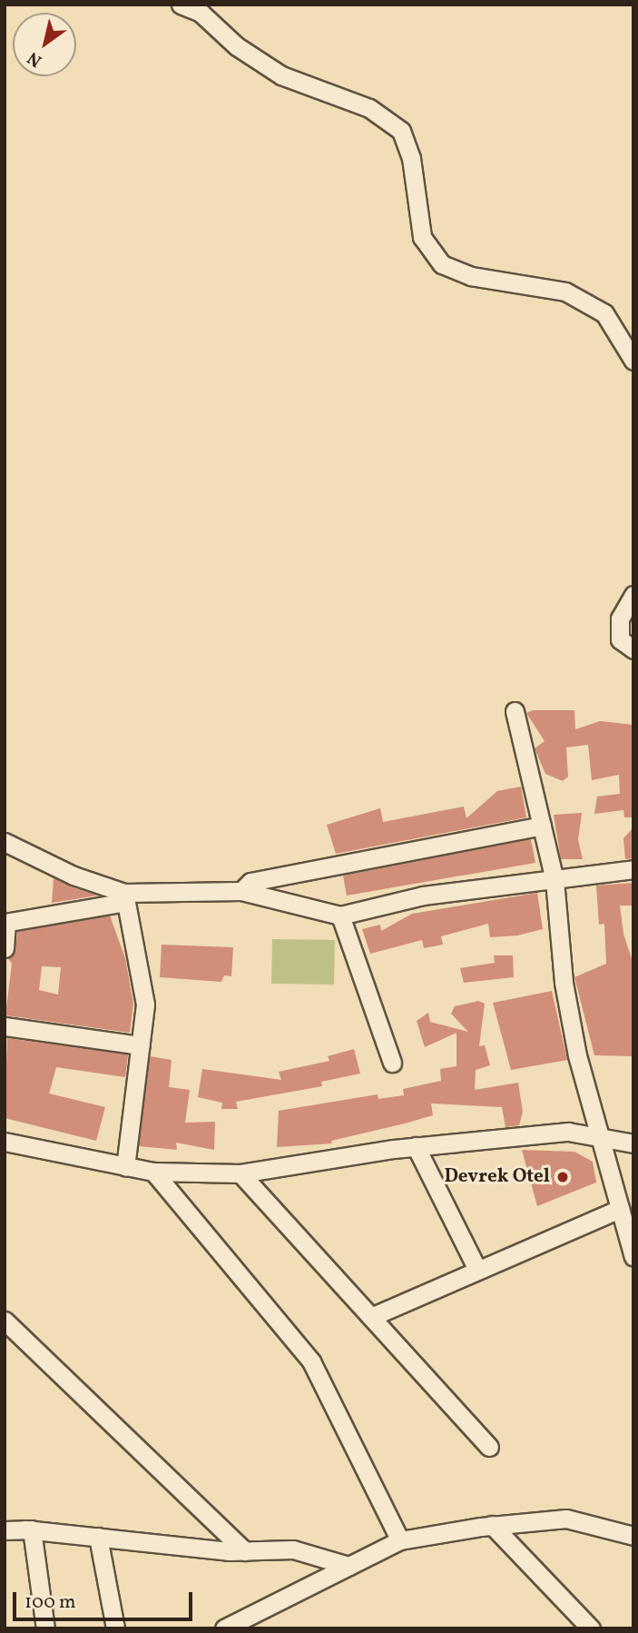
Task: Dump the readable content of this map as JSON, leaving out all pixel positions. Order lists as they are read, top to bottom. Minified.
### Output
{"places":["Devrek Otel"],"scale_bar":"100 m","north":"bottom left"}
